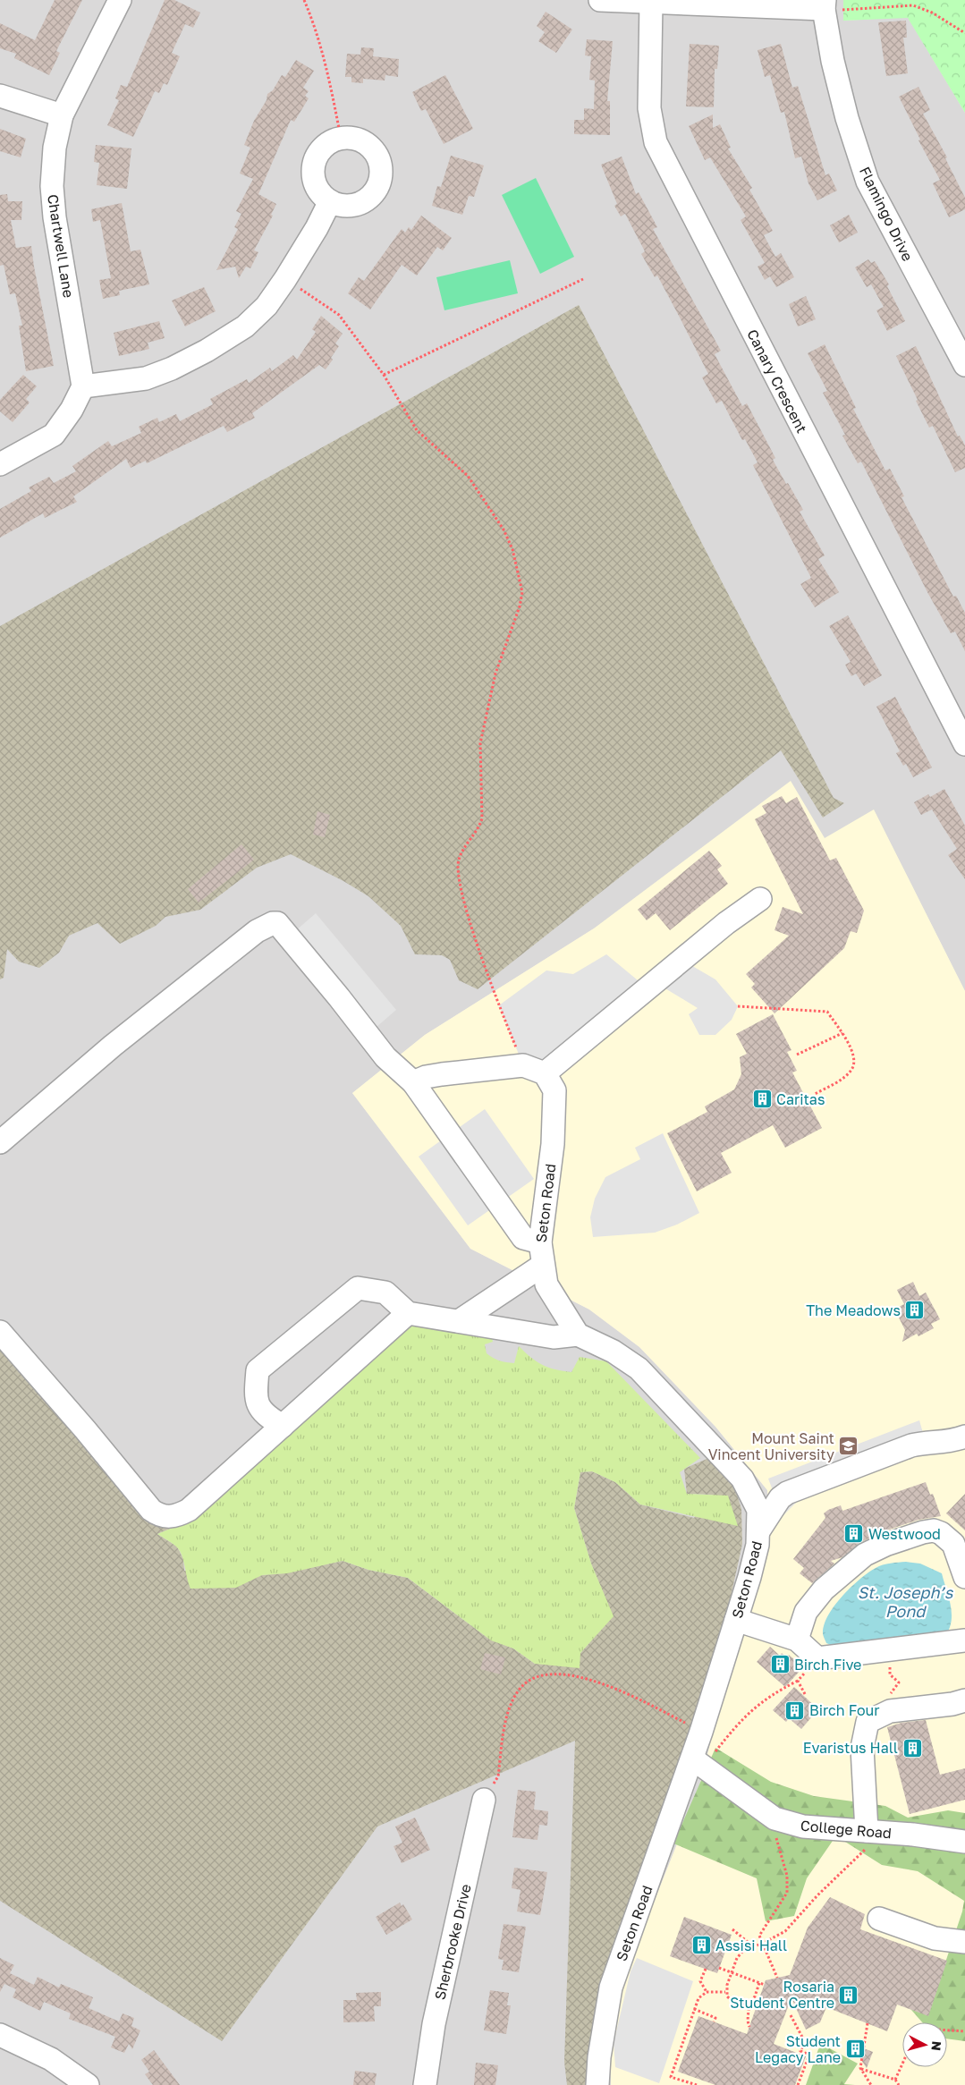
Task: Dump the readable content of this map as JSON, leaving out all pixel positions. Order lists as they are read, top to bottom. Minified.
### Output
{"streets":{"street":["Flamingo Drive","Chartwell Lane","Canary Crescent","Seton Road","College Road","Sherbrooke Drive"]},"crossings":[["Seton Road","College Road"]],"water":["St. Joseph’s Pond"],"places":{"building":["Caritas","The Meadows","Westwood","Birch Five","Birch Four","Evaristus Hall","Assisi Hall","Rosaria Student Centre","Student Legacy Lane"],"school or university":["Mount Saint Vincent University"]},"north":"right"}
